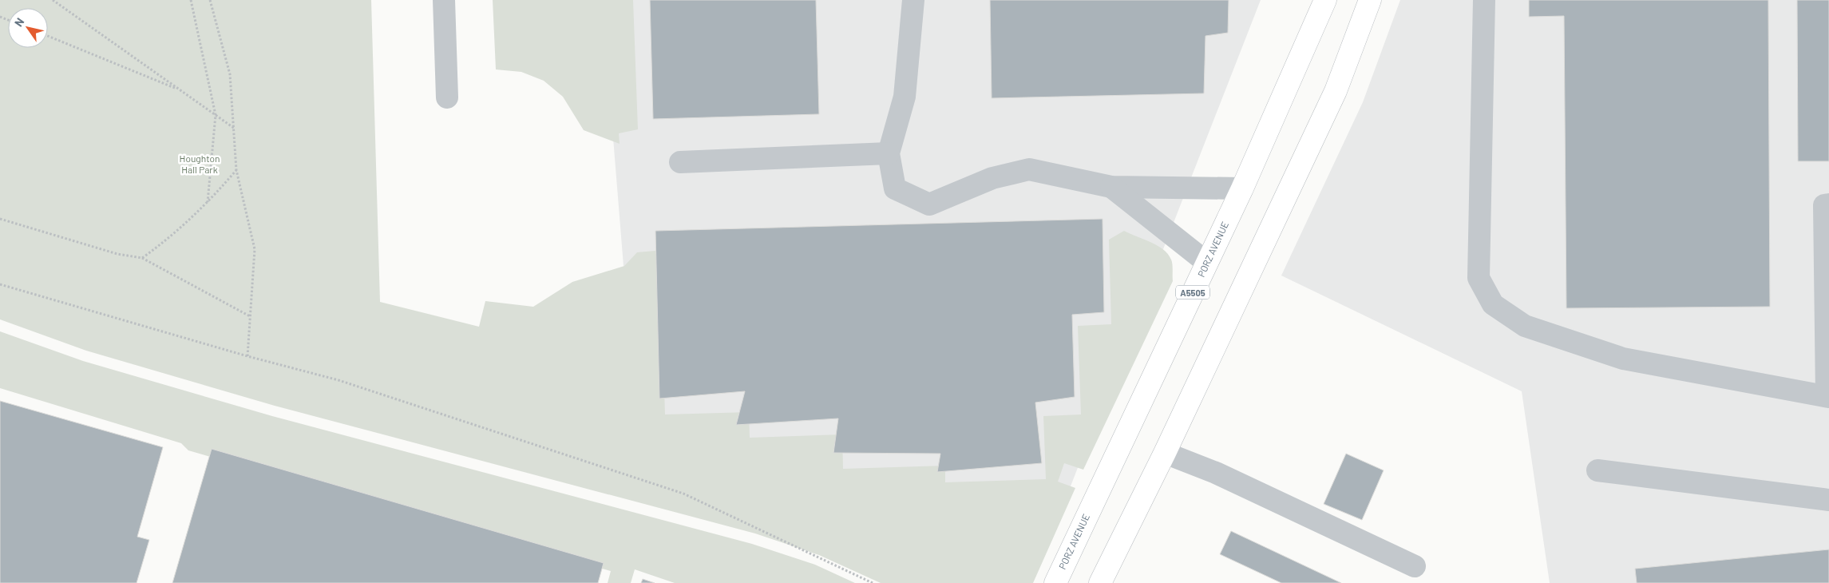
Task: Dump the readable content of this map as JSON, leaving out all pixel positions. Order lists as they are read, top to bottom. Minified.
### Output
{"streets":{"main road":["PORZ AVENUE","A5505"]},"parks":["Houghton Hall Park"],"north":"top left"}
